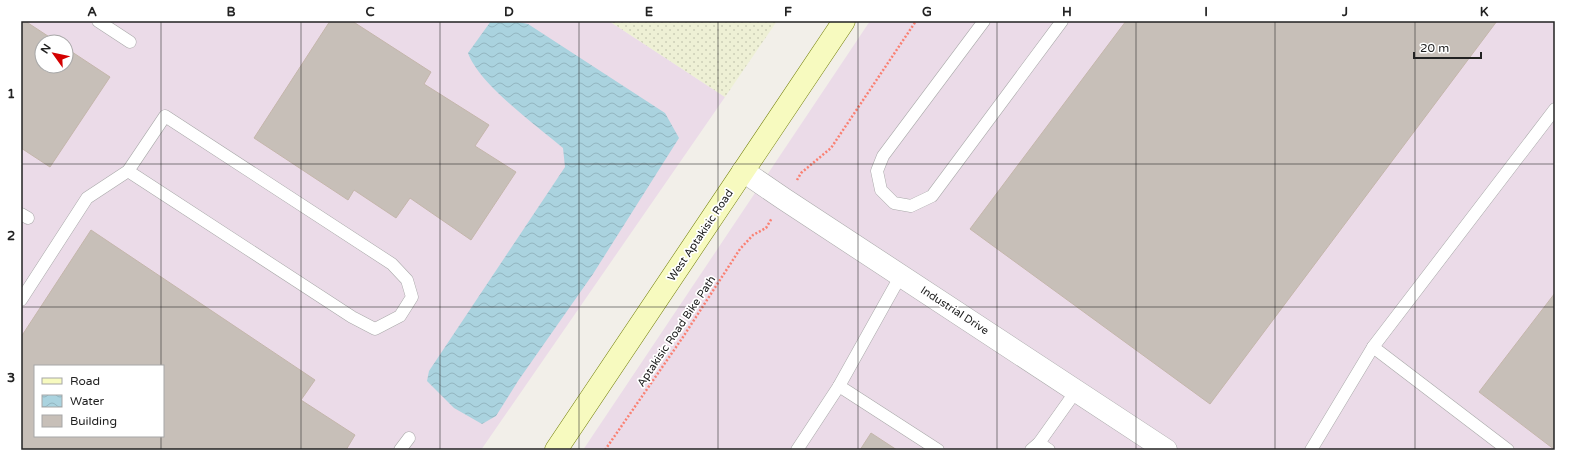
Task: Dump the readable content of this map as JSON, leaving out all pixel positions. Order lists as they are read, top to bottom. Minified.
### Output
{"streets":{"main road":["West Aptakisic Road"],"street":["Industrial Drive"],"path":["Aptakisic Road Bike Path"]},"crossings":[["West Aptakisic Road","Industrial Drive"]],"legend":["Road","Water","Building"],"scale_bar":"20 m","north":"top left","grid":{"columns":["A","B","C","D","E","F","G","H","I","J","K"],"rows":["1","2","3"]}}
